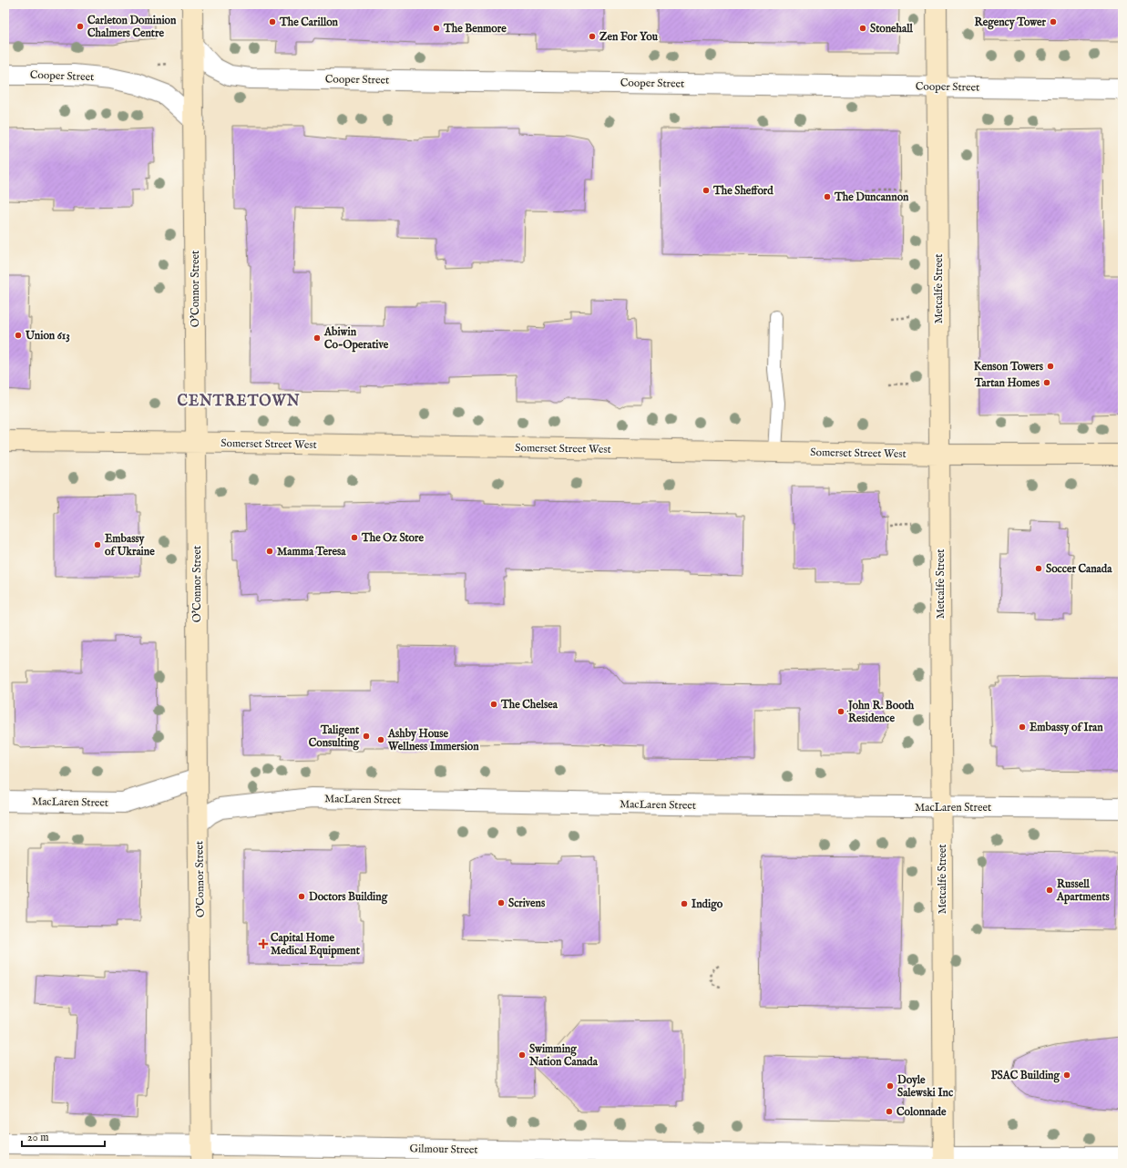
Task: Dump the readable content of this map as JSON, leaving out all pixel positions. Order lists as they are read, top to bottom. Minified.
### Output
{"streets":{"main road":["O'Connor Street","Metcalfe Street","Somerset Street West"],"street":["Cooper Street","MacLaren Street","Gilmour Street"]},"crossings":[["Cooper Street","O'Connor Street"],["Cooper Street","Metcalfe Street"],["O'Connor Street","Somerset Street West"],["O'Connor Street","MacLaren Street"],["O'Connor Street","Gilmour Street"],["Metcalfe Street","Somerset Street West"],["Metcalfe Street","MacLaren Street"],["Metcalfe Street","Gilmour Street"]],"districts":["CENTRETOWN"],"places":{"other":["The Carillon","Regency Tower","Carleton Dominion Chalmers Centre","The Benmore","Stonehall","Zen For You","The Shefford","The Duncannon","Union 613","Abiwin Co-Operative","Kenson Towers","Tartan Homes","The Oz Store","Embassy of Ukraine","Mamma Teresa","Soccer Canada","The Chelsea","John R. Booth Residence","Embassy of Iran","Taligent Consulting","Ashby House Wellness Immersion","Russell Apartments","Doctors Building","Scrivens","Indigo","Swimming Nation Canada","PSAC Building","Doyle Salewski Inc","Colonnade"],"health":["Capital Home Medical Equipment"]},"scale_bar":"20 m"}
